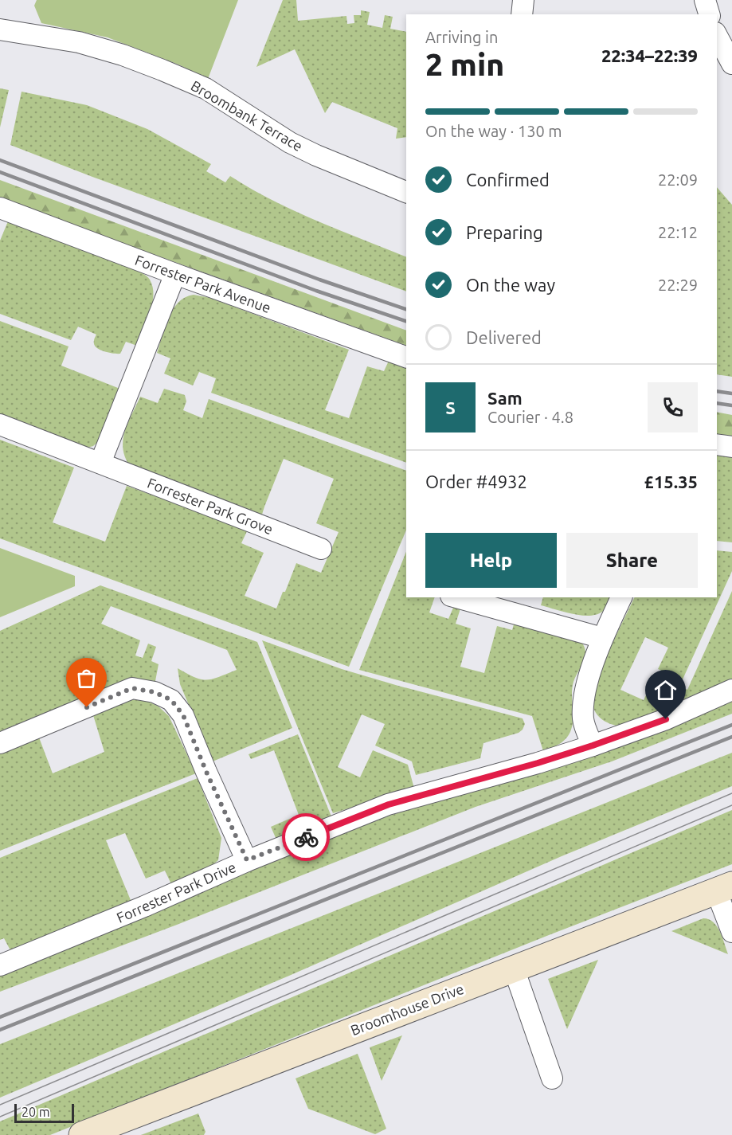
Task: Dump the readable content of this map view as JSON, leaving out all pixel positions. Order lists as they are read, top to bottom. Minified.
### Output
{"streets":{"street":["Broombank Terrace","Forrester Park Avenue","Forrester Park Grove","Forrester Park Drive","Broomhouse Drive"]},"scale_bar":"20 m","page":{"heading":["2 min","Arriving in","22:34–22:39"],"panel":["Sam","Courier · 4.8","Order #4932","£15.35"],"bar":"On the way · 130 m","list":[["Confirmed","22:09"],["Preparing","22:12"],["On the way","22:29"],"Delivered"],"round":"S","buttons":["Help","Share"],"scale":"20 m"}}
